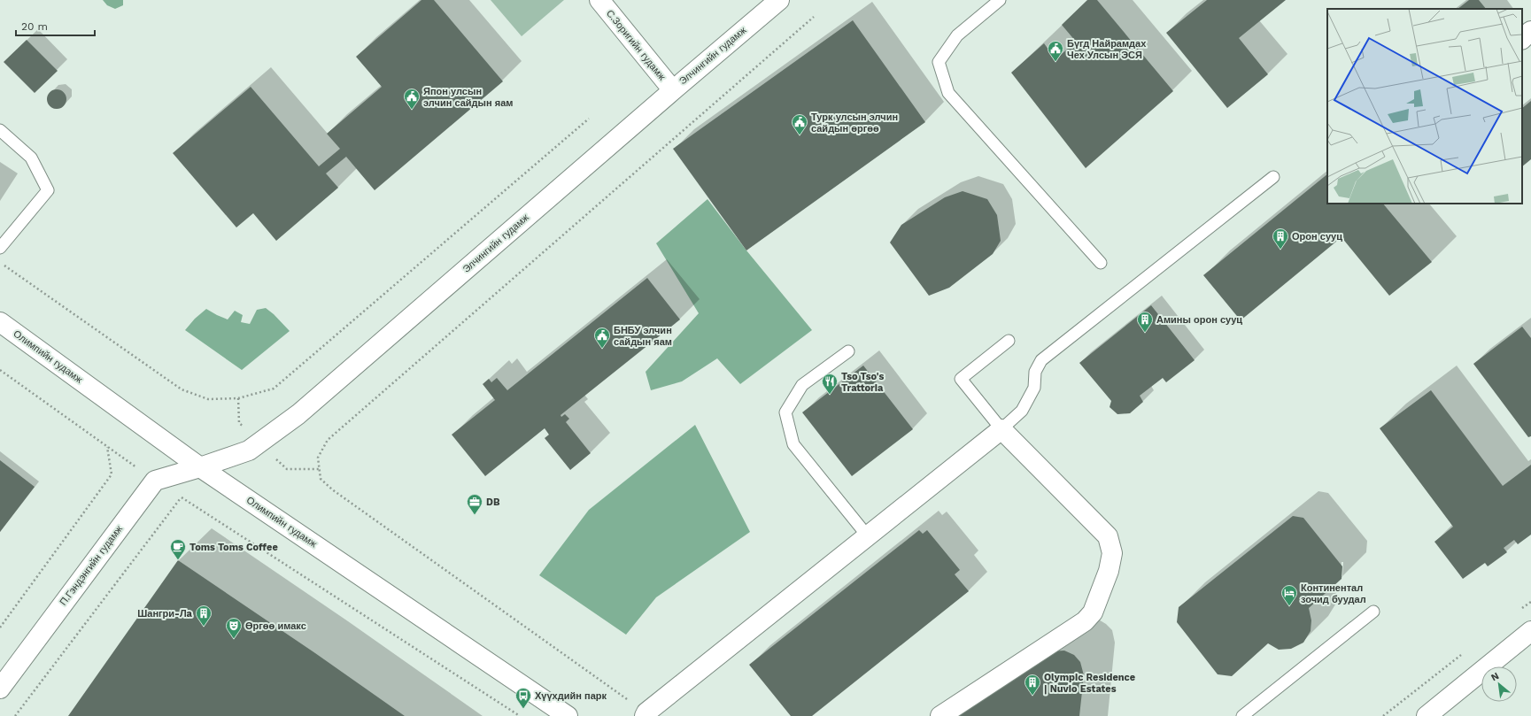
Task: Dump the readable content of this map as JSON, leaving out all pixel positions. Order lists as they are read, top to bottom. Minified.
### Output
{"streets":{"street":["С.Зоригийн гудамж","Элчингийн гудамж","Олимпийн гудамж","П.Гэндэнгийн гудамж"]},"crossings":[["С.Зоригийн гудамж","Элчингийн гудамж"],["Элчингийн гудамж","Олимпийн гудамж"]],"places":{"public building":["Бүгд Найрамдах Чех Улсын ЭСЯ","Япон улсын элчин сайдын яам","Турк улсын элчин сайдын өргөө","БНБУ элчин сайдын яам"],"building":["Орон сууц","Амины орон сууц","Шангри-Лa","Olympic Residence | Nuvio Estates"],"restaurant":["Tso Tso's Trattoria"],"office":["DB"],"cafe":["Toms Toms Coffee"],"hotel":["Континентал зочид буудал"],"theatre":["Өргөө имакс"],"bus stop":["Хүүхдийн парк"]},"scale_bar":"20 m","north":"top left"}
